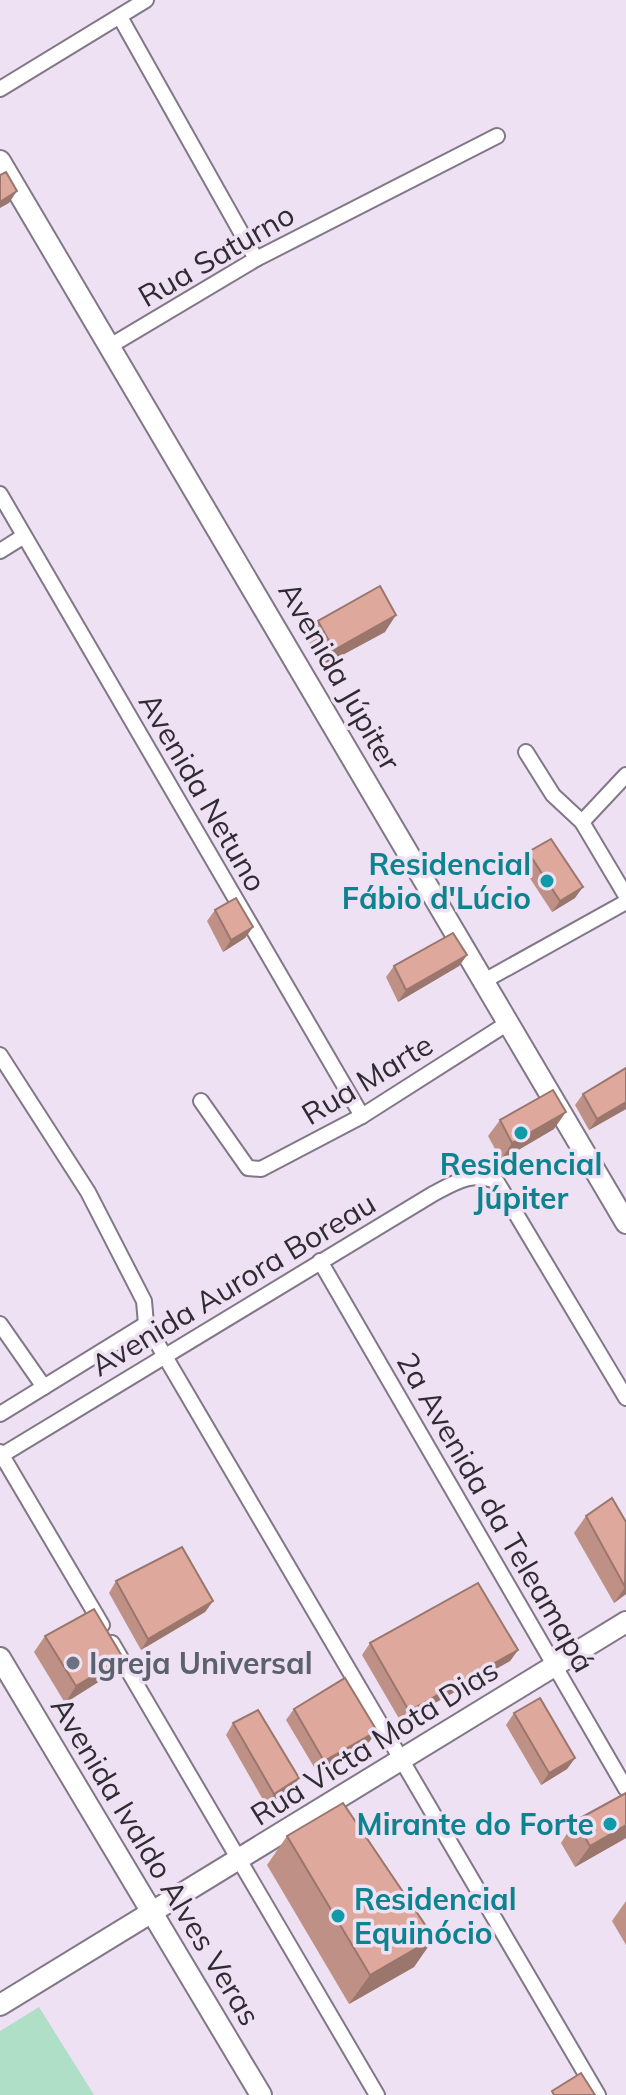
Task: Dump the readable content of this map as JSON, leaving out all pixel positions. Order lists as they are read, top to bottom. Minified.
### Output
{"streets":{"main road":["Avenida Júpiter","Rua Victa Mota Dias","Avenida Ivaldo Alves Veras"],"street":["Rua Saturno","Avenida Netuno","Rua Marte","Avenida Aurora Boreau","2a Avenida da Teleamapá"]},"crossings":[["Rua Saturno","Avenida Júpiter"],["Avenida Júpiter","Rua Marte"],["Avenida Netuno","Rua Marte"],["Avenida Aurora Boreau","2a Avenida da Teleamapá"],["2a Avenida da Teleamapá","Rua Victa Mota Dias"],["Rua Victa Mota Dias","Avenida Ivaldo Alves Veras"]],"places":["Residencial Fábio d'Lúcio","Residencial Júpiter","Igreja Universal","Mirante do Forte","Residencial Equinócio"]}
